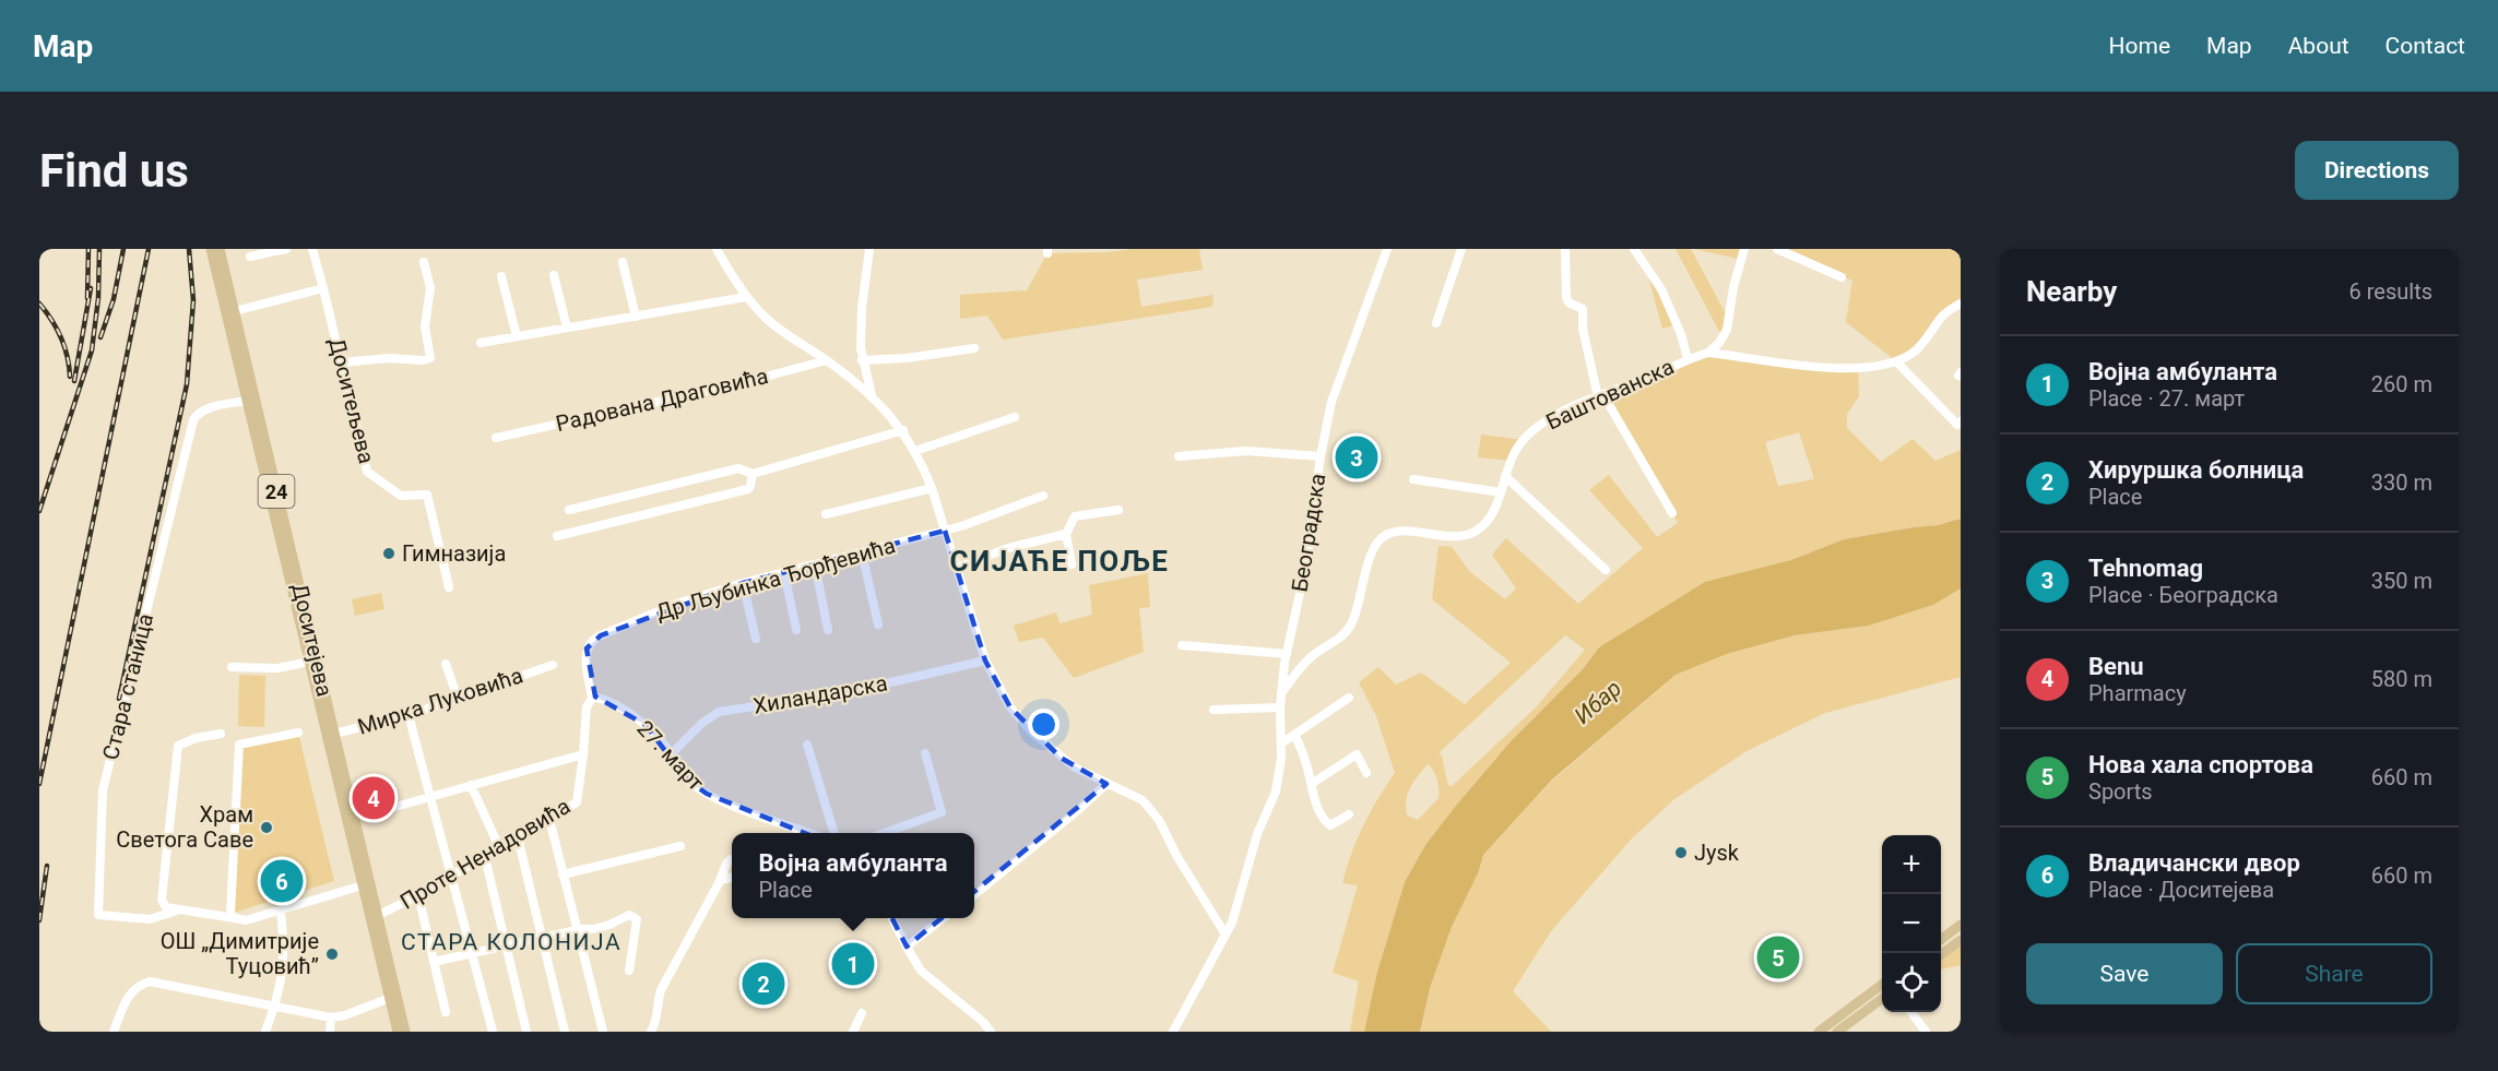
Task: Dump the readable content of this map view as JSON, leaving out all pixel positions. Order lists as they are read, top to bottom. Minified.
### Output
{"streets":{"main road":["24","Доситејева"],"street":["Баштованска","Радована Драговића","Доситељева","Београдска","Др Љубинка Ђорђевића","Стара станица","Хиландарска","Мирка Луковића","27. март","Проте Ненадовића"]},"crossings":[["Баштованска","Београдска"],["Др Љубинка Ђорђевића","27. март"],["Др Љубинка Ђорђевића","Проте Ненадовића"],["Доситејева","Стара станица"],["Доситејева","Мирка Луковића"],["Доситејева","Проте Ненадовића"],["Хиландарска","27. март"],["27. март","Проте Ненадовића"]],"districts":["СИЈАЋЕ ПОЉЕ","СТАРА КОЛОНИЈА"],"water":["Ибар"],"places":["Гимназија","Храм Светога Саве","Jysk","ОШ „Димитрије Туцовић”"],"page":{"header":"Map","nav":["Home","Map","About","Contact"],"buttons":["Directions",["Save","Share"]],"title":"Find us","heading":["Nearby","6 results"],"list":[{"mark":"1","name":"Војна амбуланта","note":"Place · 27. март","value":"260 m"},{"mark":"2","name":"Хируршка болница","note":"Place","value":"330 m"},{"mark":"3","name":"Tehnomag","note":"Place · Београдска","value":"350 m"},{"mark":"4","name":"Benu","note":"Pharmacy","value":"580 m"},{"mark":"5","name":"Нова хала спортова","note":"Sports","value":"660 m"},{"mark":"6","name":"Владичански двор","note":"Place · Доситејева","value":"660 m"}],"pins":["3","4","6","5","1","2"],"popup":["Војна амбуланта","Place"],"map_buttons":["+","−"]}}
